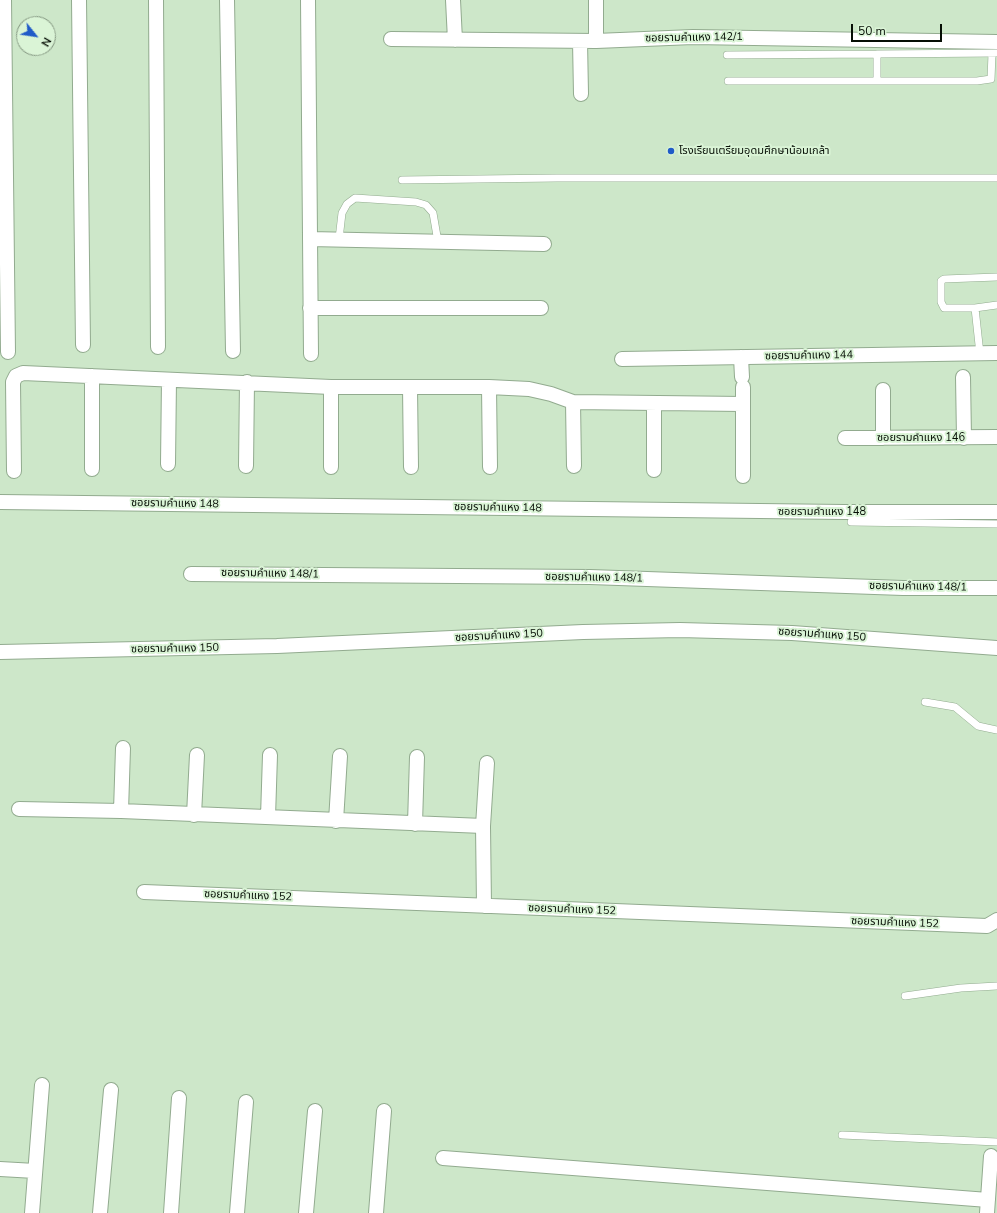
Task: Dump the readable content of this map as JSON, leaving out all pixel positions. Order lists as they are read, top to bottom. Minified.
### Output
{"streets":{"street":["ซอยรามคำแหง 142/1","ซอยรามคำแหง 144","ซอยรามคำแหง 146","ซอยรามคำแหง 148","ซอยรามคำแหง 148/1","ซอยรามคำแหง 150","ซอยรามคำแหง 152"]},"places":["โรงเรียนเตรียมอุดมศึกษาน้อมเกล้า"],"scale_bar":"50 m","north":"bottom right"}
